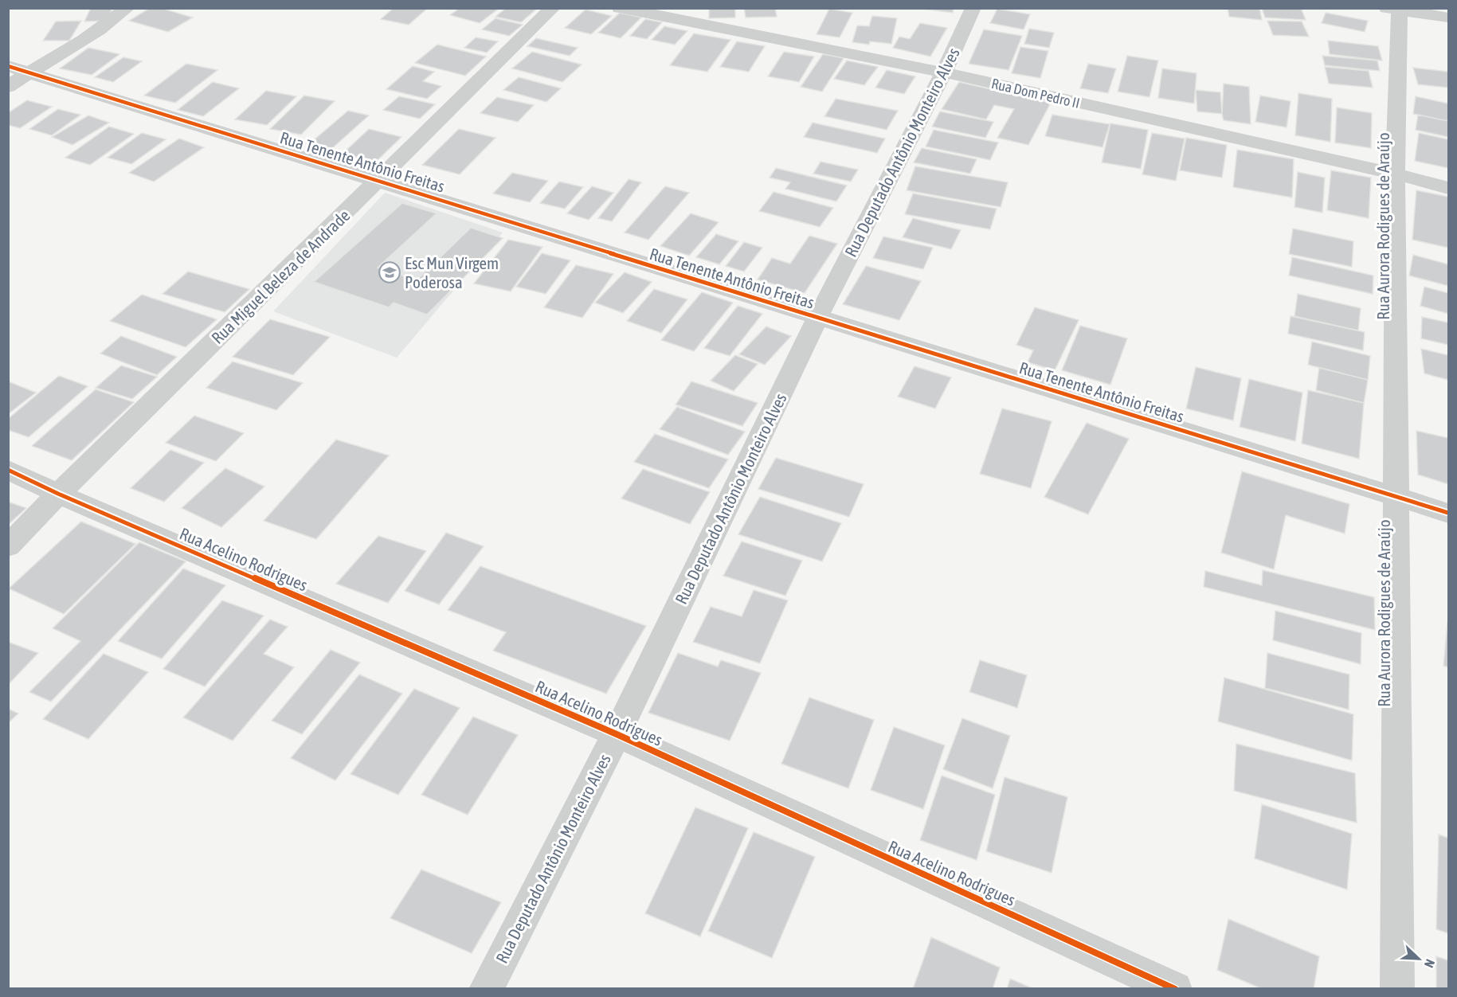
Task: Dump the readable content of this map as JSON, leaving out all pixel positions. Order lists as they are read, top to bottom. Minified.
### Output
{"streets":{"street":["Rua Dom Pedro II","Rua Deputado Antônio Monteiro Alves","Rua Tenente Antônio Freitas","Rua Aurora Rodigues de Araújo","Rua Miguel Beleza de Andrade","Rua Acelino Rodrigues"]},"crossings":[["Rua Dom Pedro II","Rua Deputado Antônio Monteiro Alves"],["Rua Dom Pedro II","Rua Aurora Rodigues de Araújo"],["Rua Deputado Antônio Monteiro Alves","Rua Tenente Antônio Freitas"],["Rua Deputado Antônio Monteiro Alves","Rua Acelino Rodrigues"],["Rua Tenente Antônio Freitas","Rua Aurora Rodigues de Araújo"],["Rua Tenente Antônio Freitas","Rua Miguel Beleza de Andrade"],["Rua Miguel Beleza de Andrade","Rua Acelino Rodrigues"]],"places":{"school or university":["Esc Mun Virgem Poderosa"]},"north":"bottom right"}
